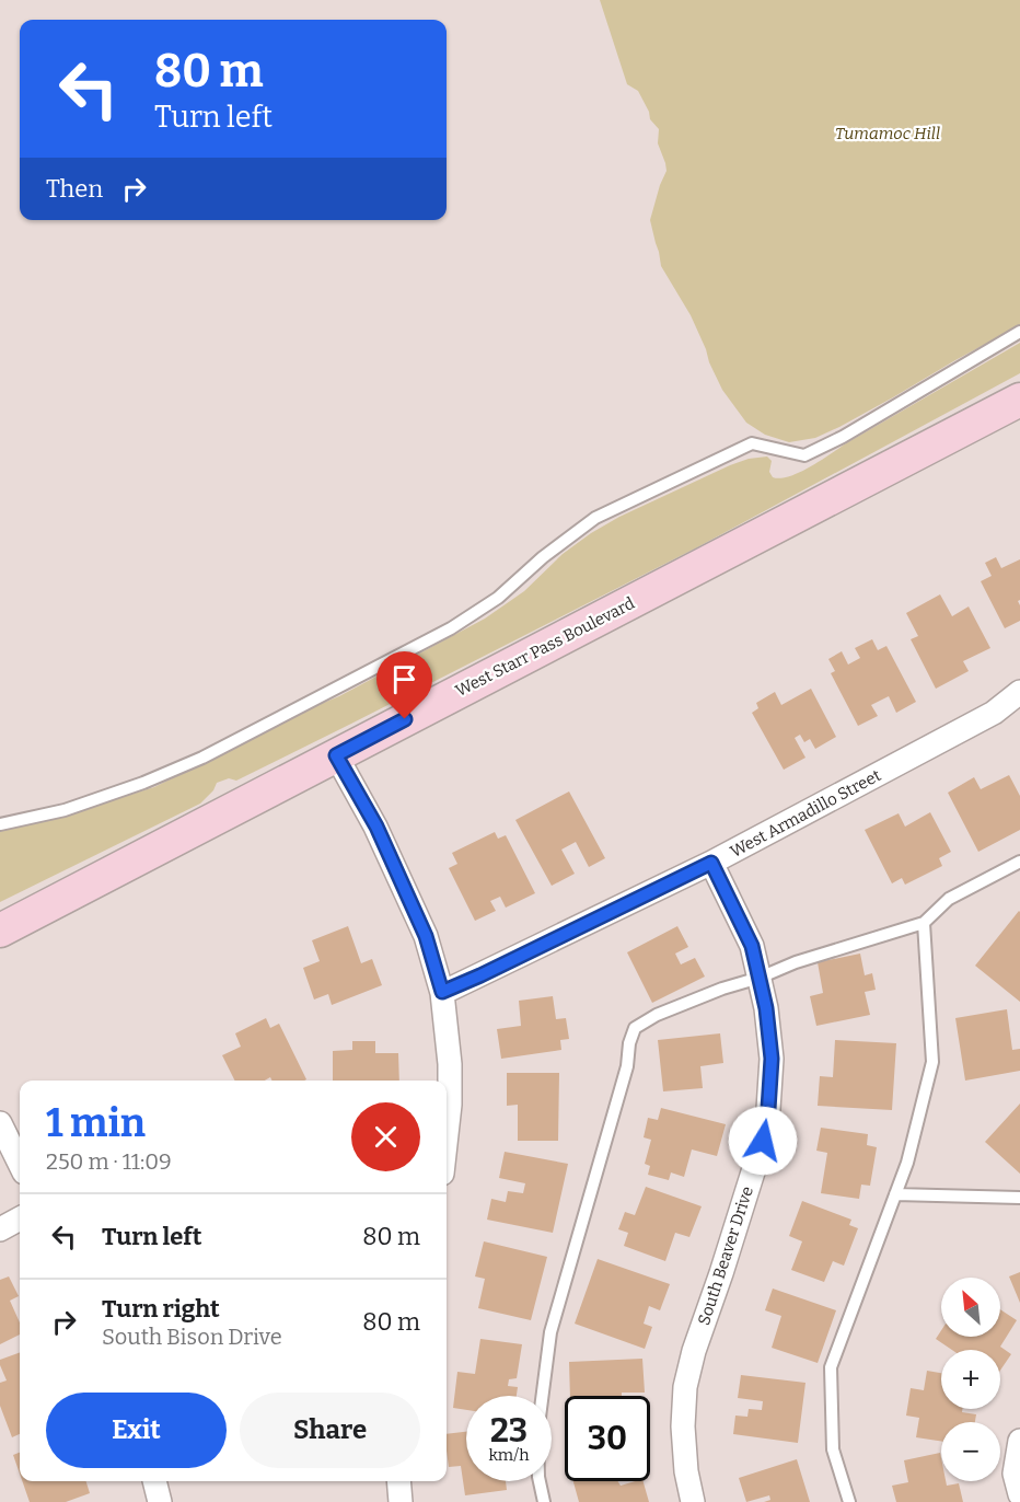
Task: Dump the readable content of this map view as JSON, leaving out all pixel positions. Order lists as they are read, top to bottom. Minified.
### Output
{"streets":{"main road":["West Starr Pass Boulevard"],"street":["West Armadillo Street","South Beaver Drive"]},"crossings":[["West Armadillo Street","South Beaver Drive"]],"parks":["Tumamoc Hill"],"north":"top left","page":{"turn":["80 m","Turn left"],"then":"Then","heading":["1 min","250 m · 11:09"],"list":[{"name":"Turn left","value":"80 m"},{"name":"Turn right","note":"South Bison Drive","value":"80 m"}],"map_buttons":["+","−"],"buttons":["Exit","Share"],"speed":"23 km/h","limit":"30"}}
